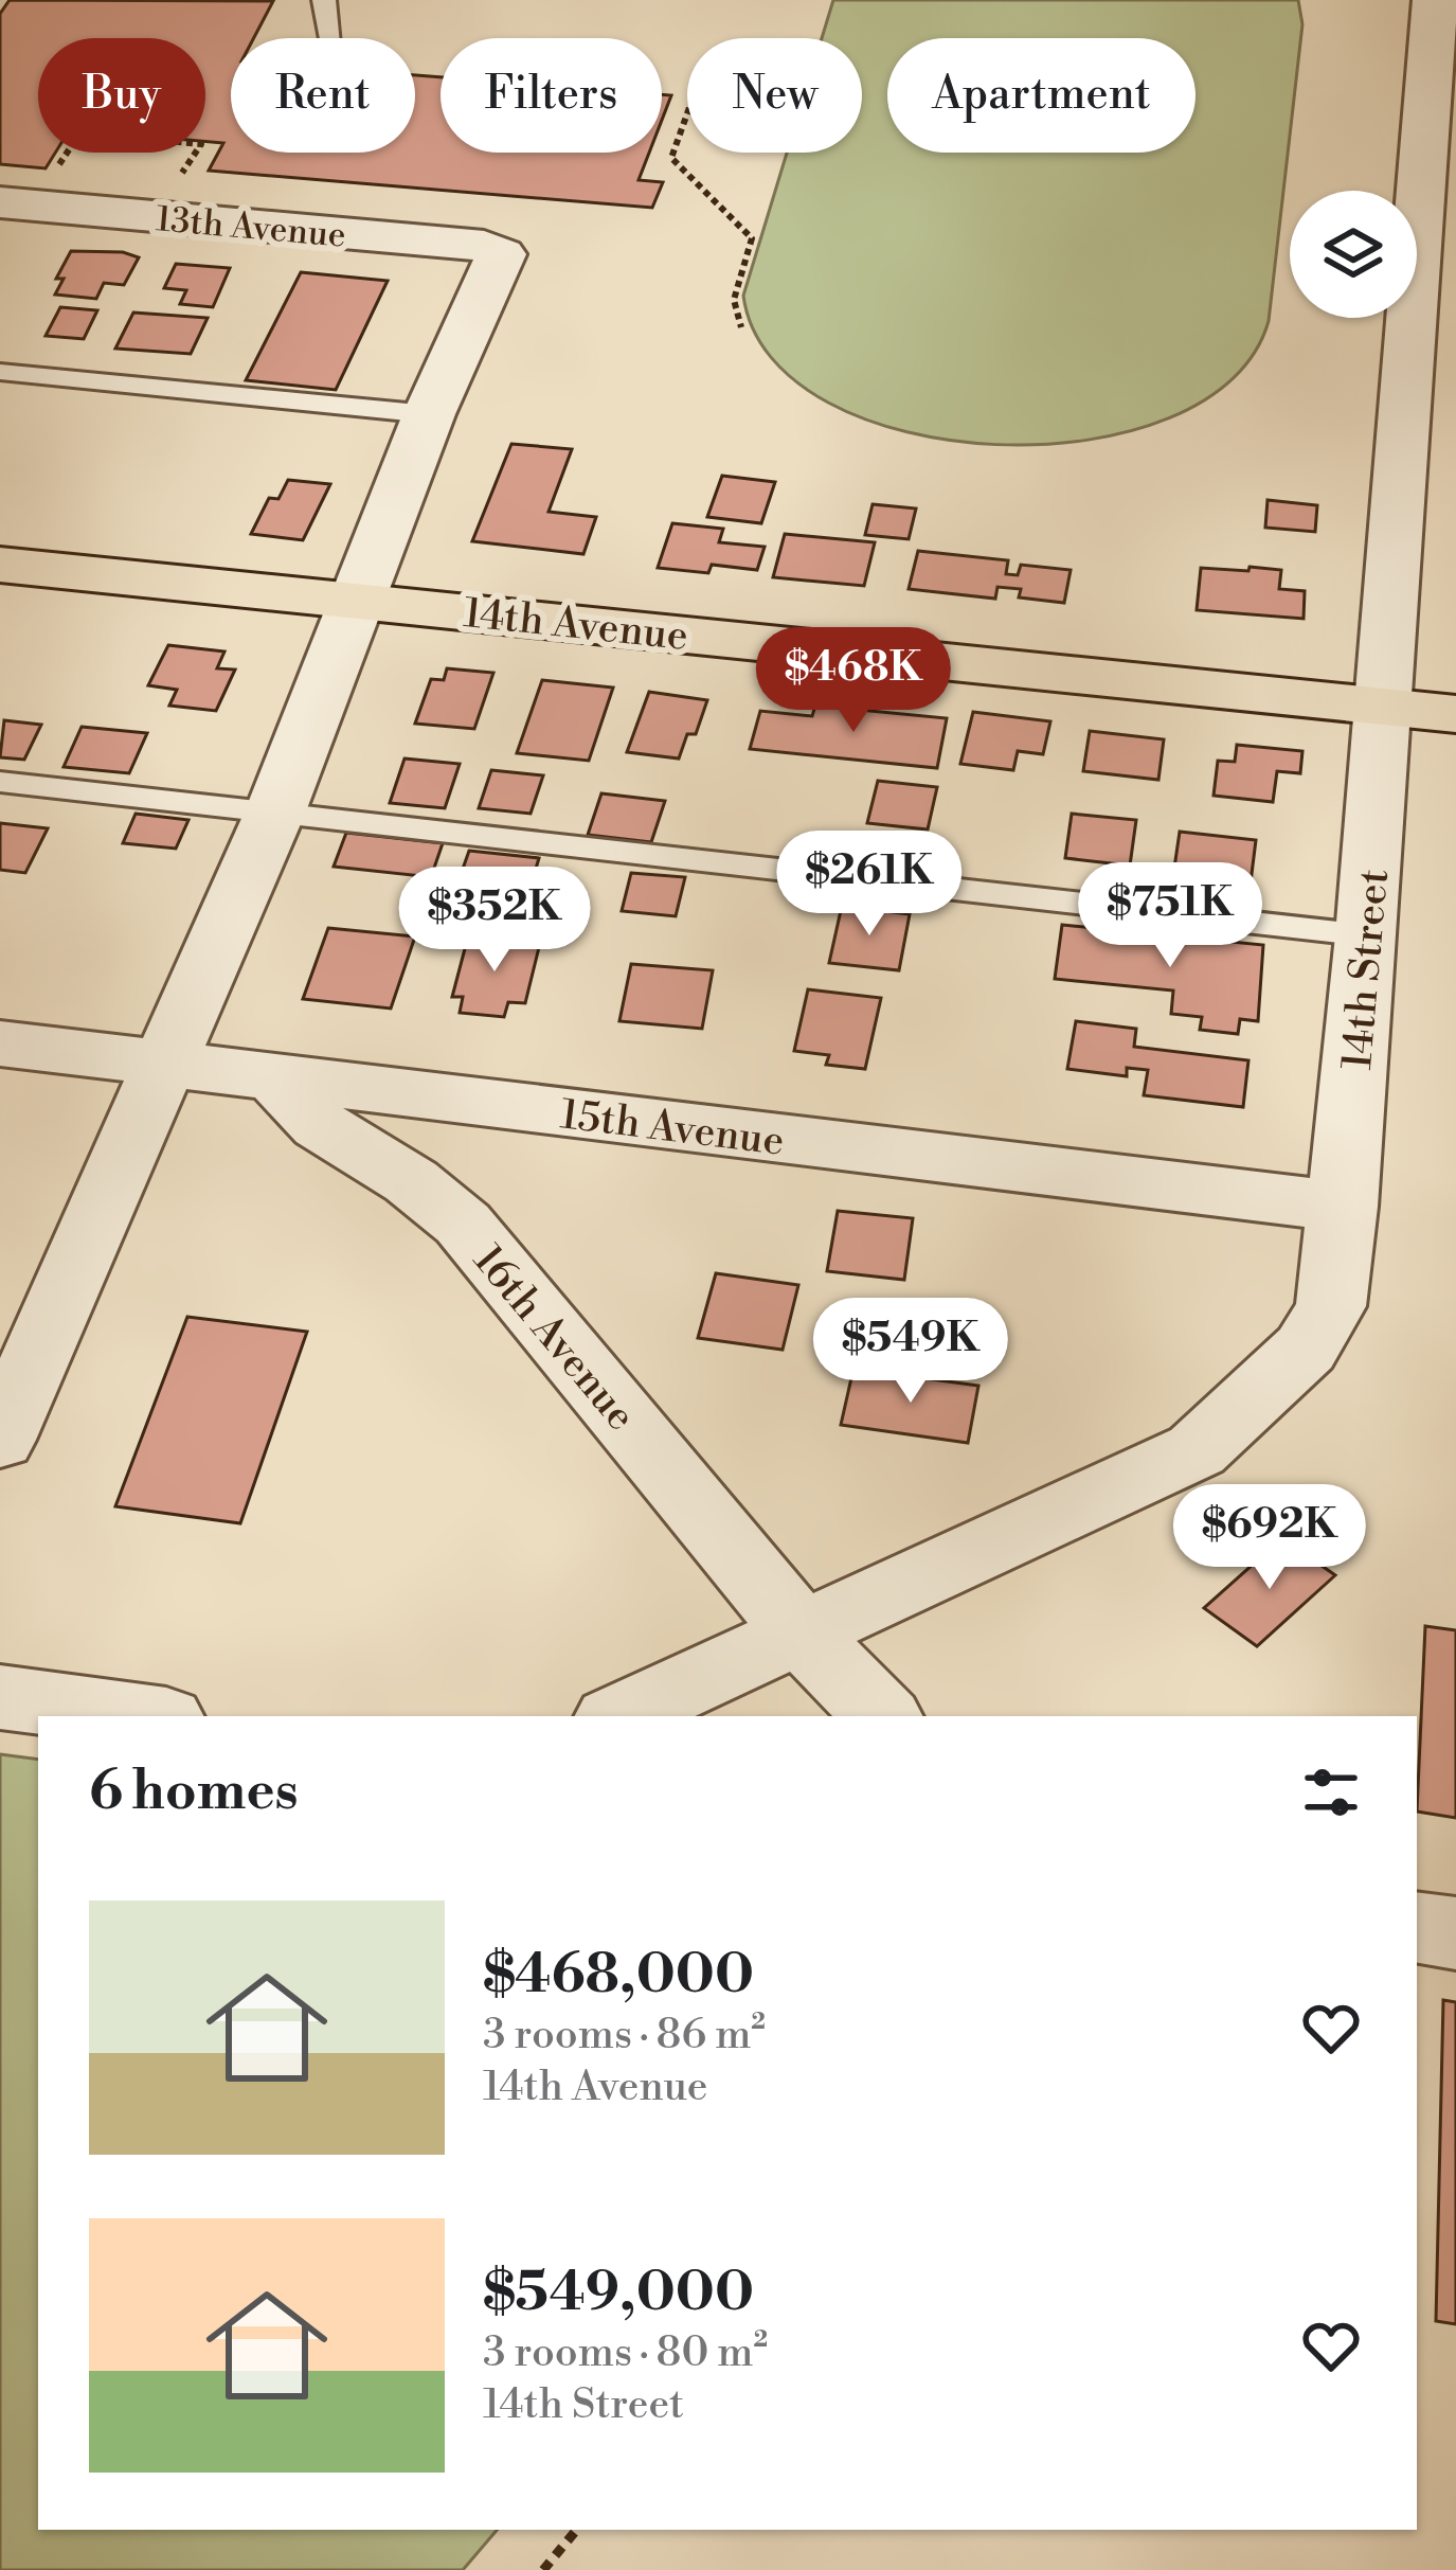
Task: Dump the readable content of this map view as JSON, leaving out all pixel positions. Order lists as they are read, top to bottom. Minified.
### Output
{"streets":{"main road":["14th Avenue"],"street":["13th Avenue","14th Street","15th Avenue","16th Avenue"]},"crossings":[["14th Avenue","14th Street"],["14th Street","15th Avenue"],["14th Street","16th Avenue"],["15th Avenue","16th Avenue"]],"page":{"chip":["Buy","Rent","Filters","New","Apartment"],"price":["$468K","$261K","$751K","$352K","$549K","$692K"],"heading":"6 homes","list":[{"name":"$468,000","note":"3 rooms · 86 m² · 14th Avenue"},{"name":"$549,000","note":"3 rooms · 80 m² · 14th Street"}]}}
